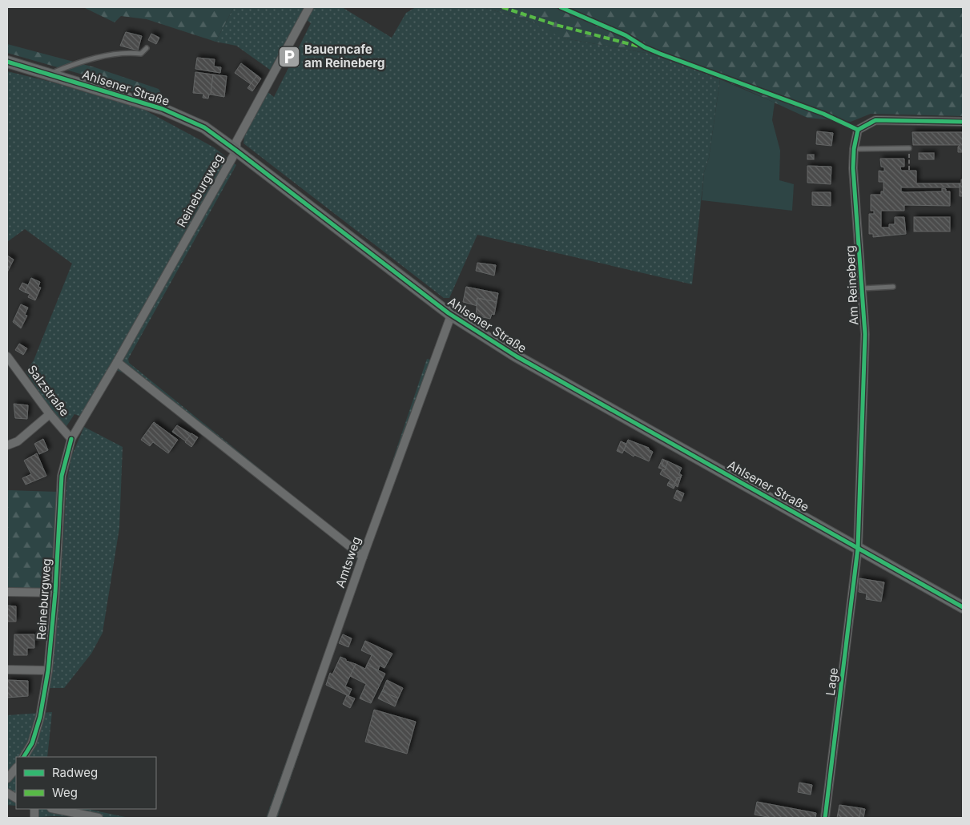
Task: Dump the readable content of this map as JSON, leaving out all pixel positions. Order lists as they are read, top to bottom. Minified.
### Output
{"streets":{"main road":["Ahlsener Straße"],"street":["Reineburgweg","Am Reineberg","Salzstraße","Amtsweg","Lage"]},"crossings":[["Ahlsener Straße","Reineburgweg"],["Ahlsener Straße","Am Reineberg"],["Ahlsener Straße","Amtsweg"],["Ahlsener Straße","Lage"],["Reineburgweg","Salzstraße"],["Am Reineberg","Lage"]],"places":{"parking":["Bauerncafe am Reineberg"]},"legend":["Radweg","Weg"]}
